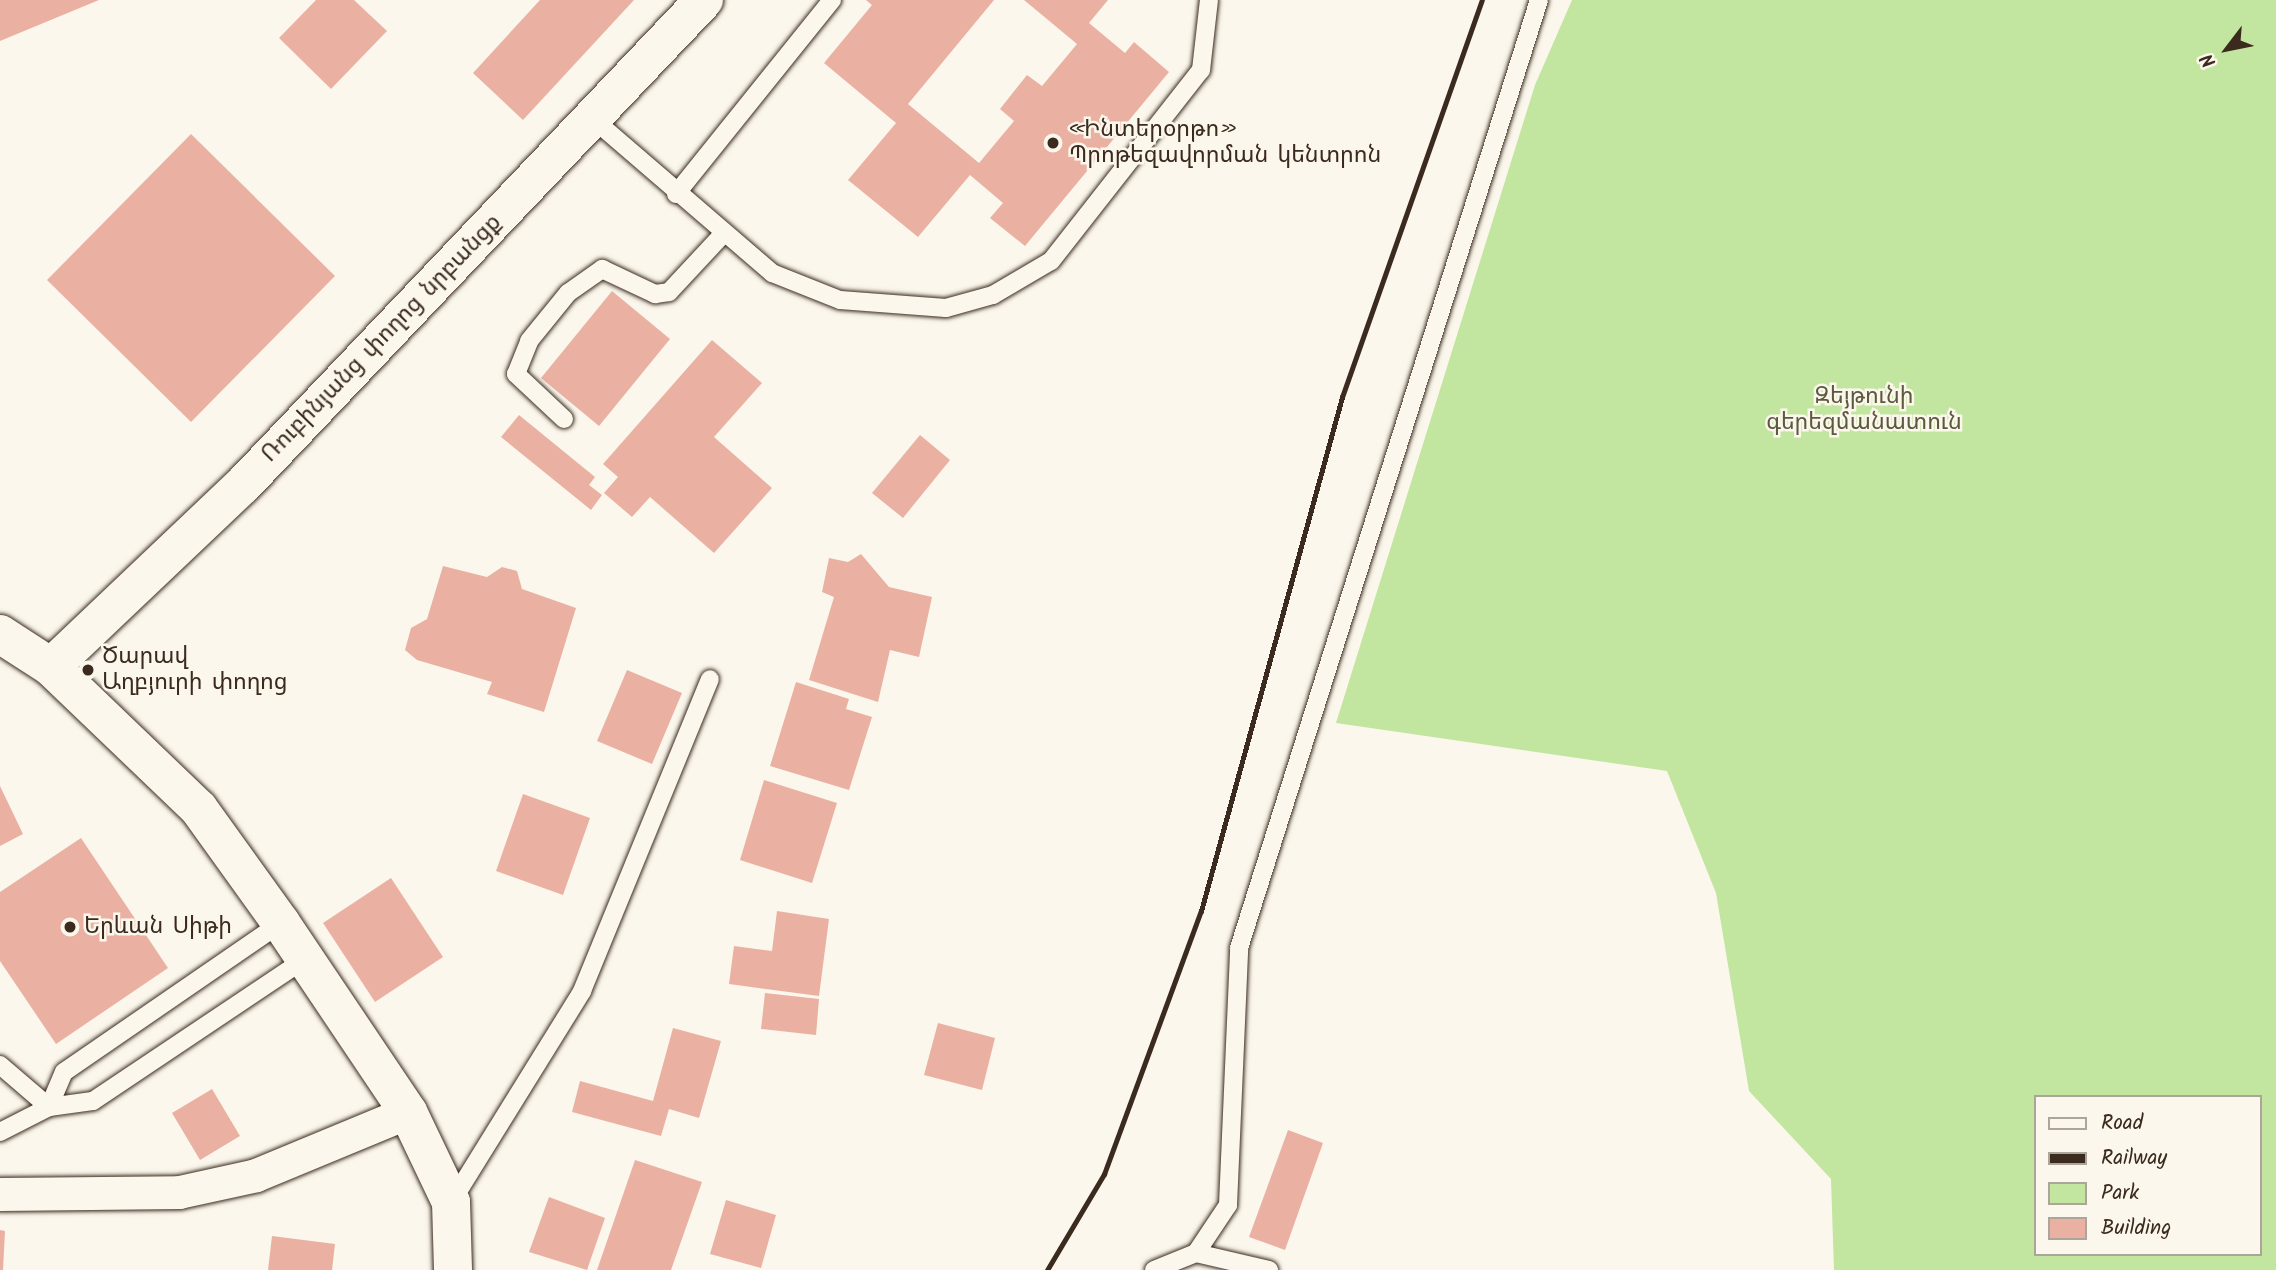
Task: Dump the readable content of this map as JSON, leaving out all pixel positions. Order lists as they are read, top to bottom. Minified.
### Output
{"streets":{"street":["Ռուբինյանց փողոց նրբանցք"]},"parks":["Զեյթունի գերեզմանատուն"],"places":["«Ինտերօրթո» Պրոթեզավորման կենտրոն","Ծարավ Աղբյուրի փողոց","Երևան Սիթի"],"legend":["Road","Railway","Park","Building"],"north":"bottom left"}
